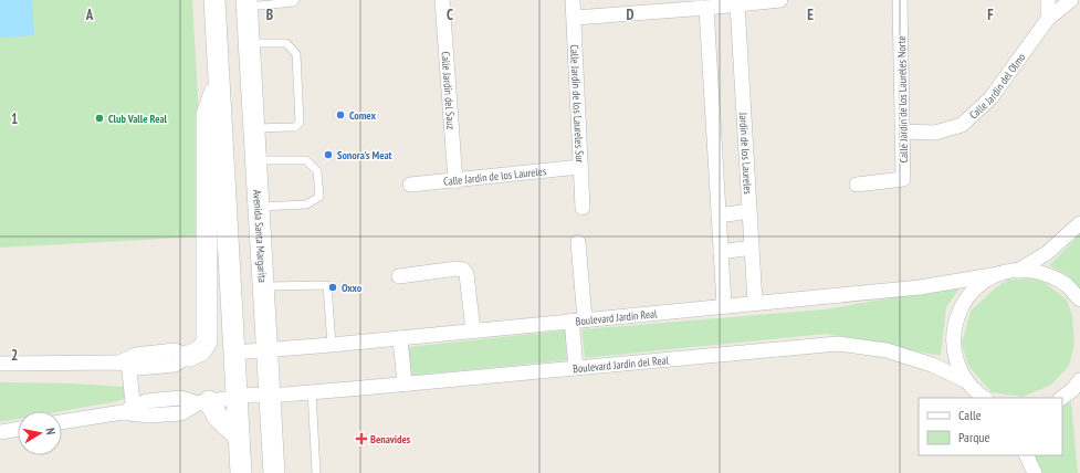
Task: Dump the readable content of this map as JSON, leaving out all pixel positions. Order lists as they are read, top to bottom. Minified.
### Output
{"streets":{"main road":["Avenida Santa Margarita"],"street":["Calle Jardín del Olmo","Calle Jardín del Sauz","Calle Jardín de los Laureles Norte","Calle Jardín de los Laureles Sur","Jardín de los Laureles","Calle Jardín de los Laureles","Boulevard Jardín Real","Boulevard Jardín del Real"]},"crossings":[["Calle Jardín del Olmo","Calle Jardín de los Laureles Norte"],["Calle Jardín del Sauz","Calle Jardín de los Laureles"],["Calle Jardín de los Laureles Sur","Calle Jardín de los Laureles"],["Jardín de los Laureles","Boulevard Jardín Real"],["Avenida Santa Margarita","Boulevard Jardín Real"],["Avenida Santa Margarita","Boulevard Jardín del Real"]],"places":{"other":["Comex","Club Valle Real","Sonora's Meat","Oxxo"],"health":["Benavides"]},"legend":["Calle","Parque"],"north":"right","grid":{"columns":["A","B","C","D","E","F"],"rows":["1","2"]}}
